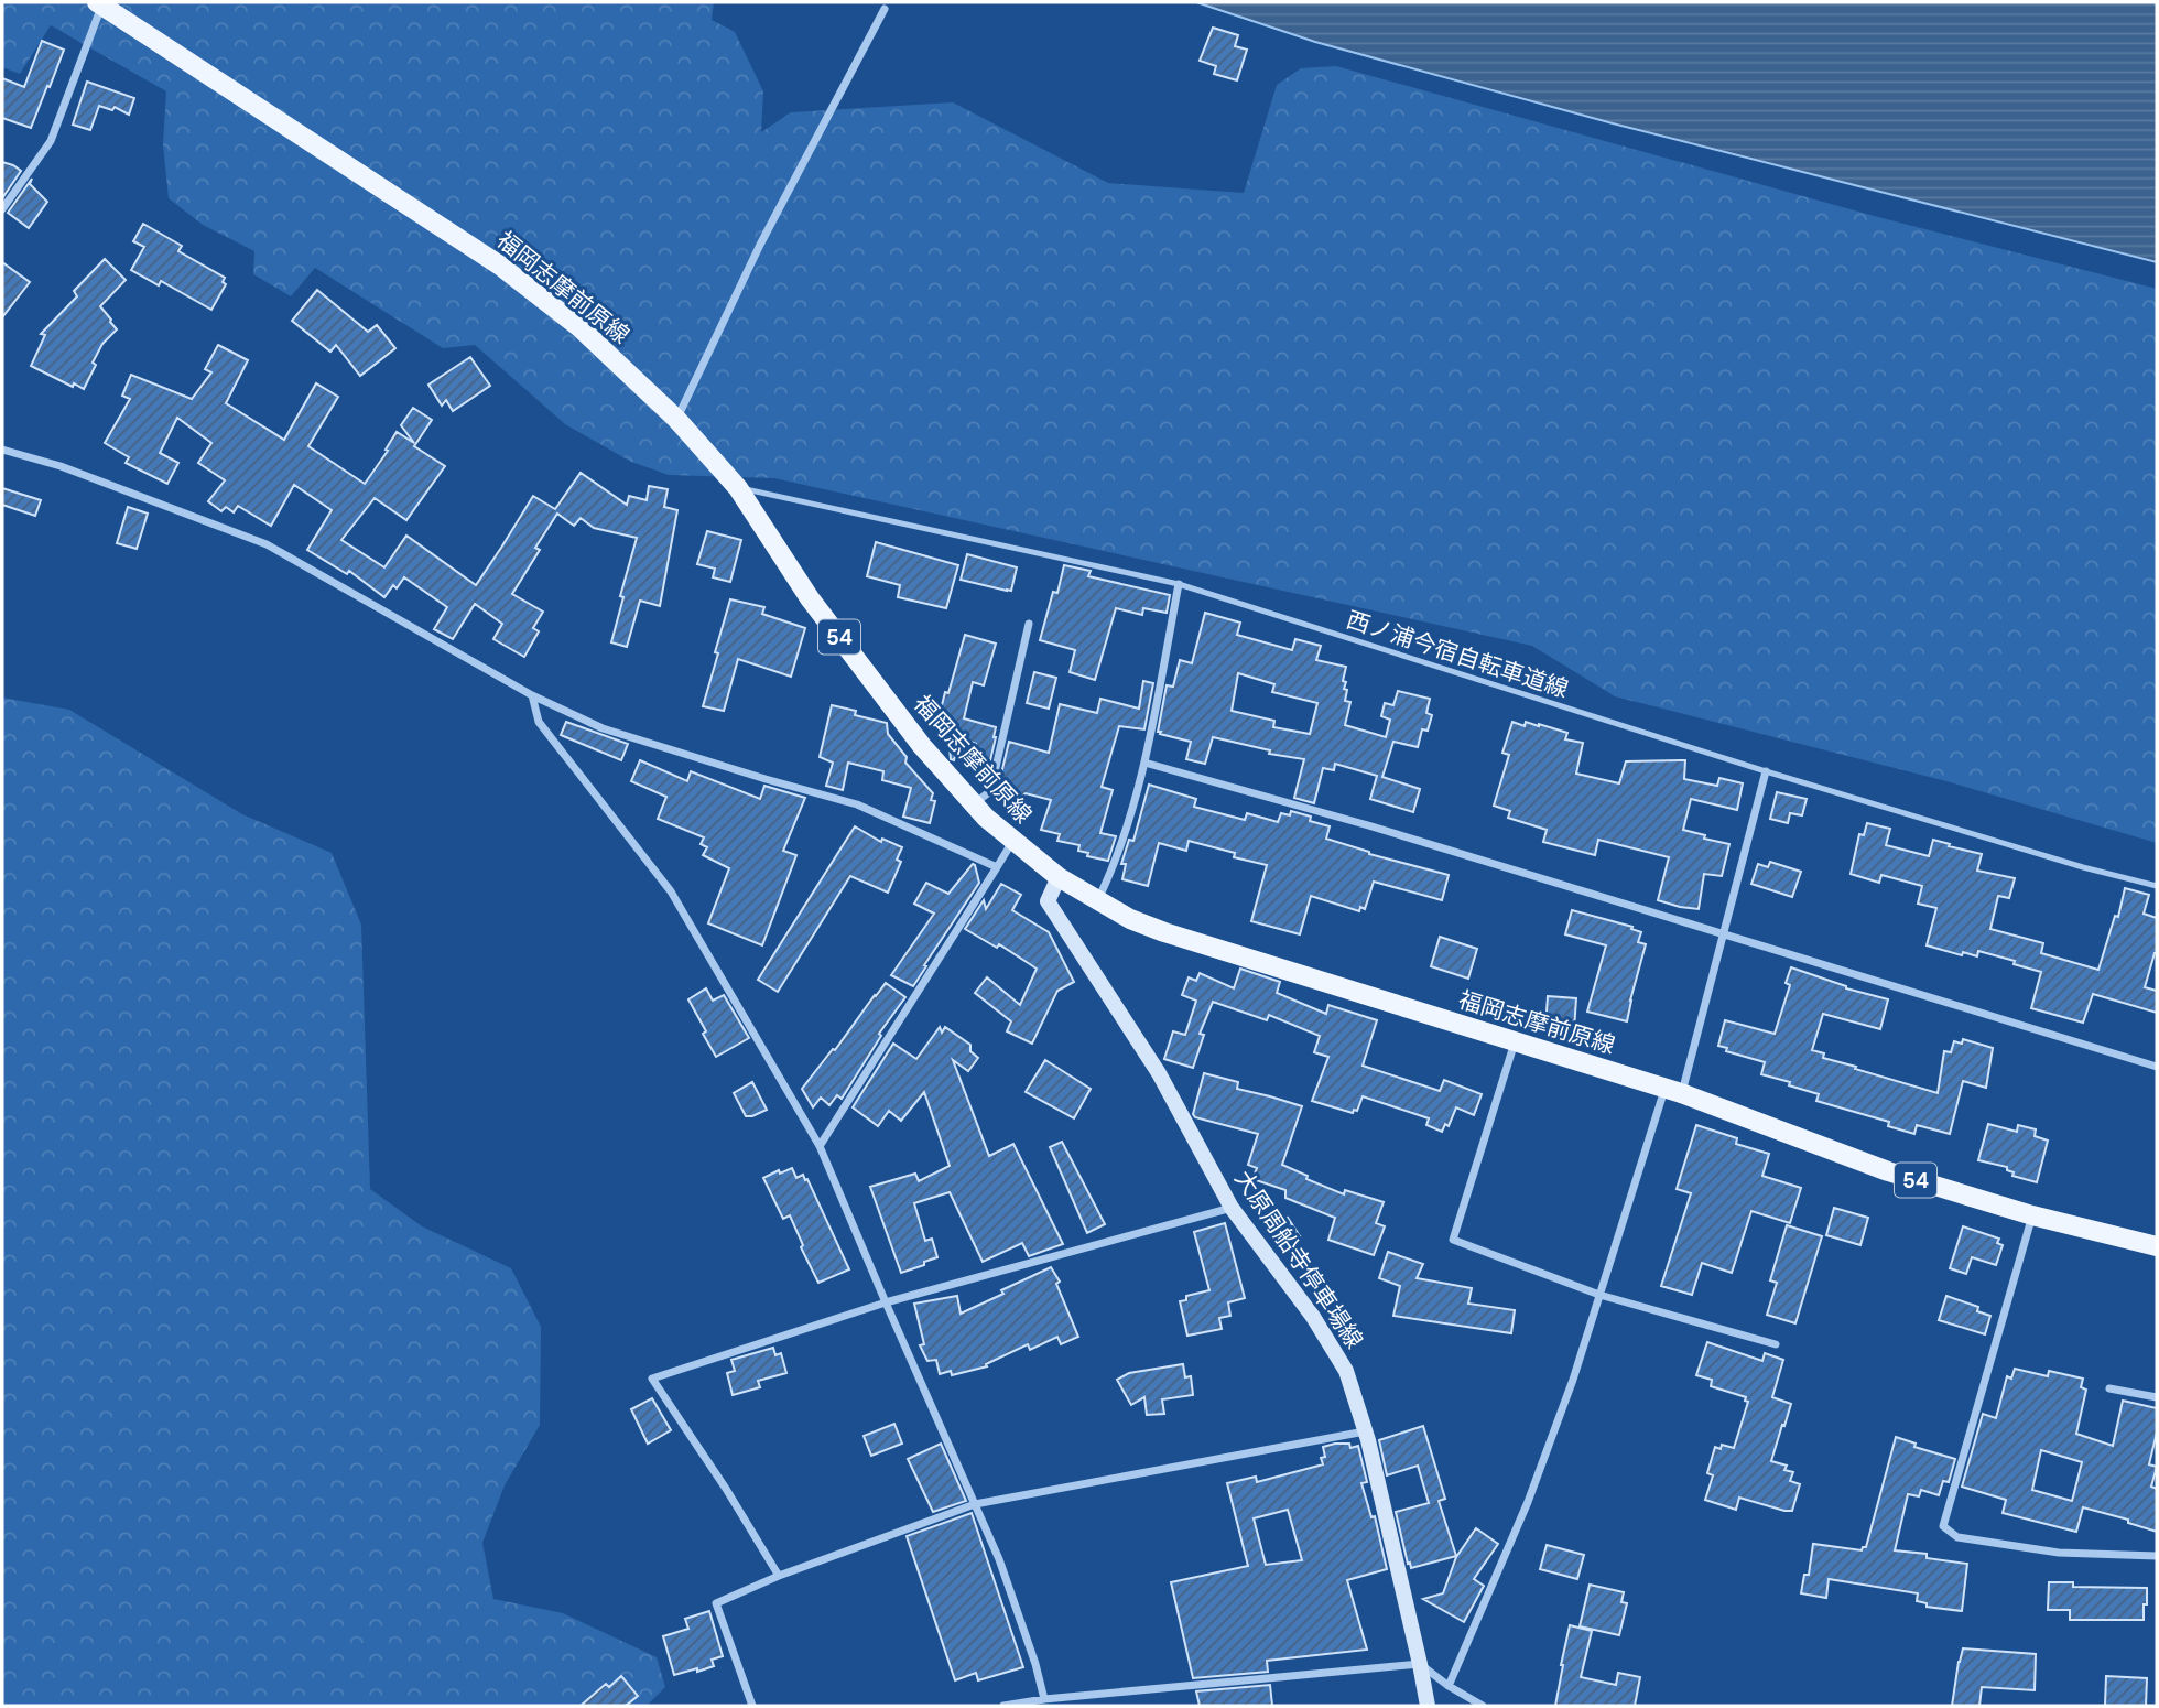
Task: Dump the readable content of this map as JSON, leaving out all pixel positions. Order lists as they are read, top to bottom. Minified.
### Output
{"streets":{"main road":["福岡志摩前原線","54","大原周船寺停車場線"],"lane":["西ノ浦今宿自転車道線"]},"crossings":[["福岡志摩前原線","西ノ浦今宿自転車道線"],["福岡志摩前原線","大原周船寺停車場線"]]}
